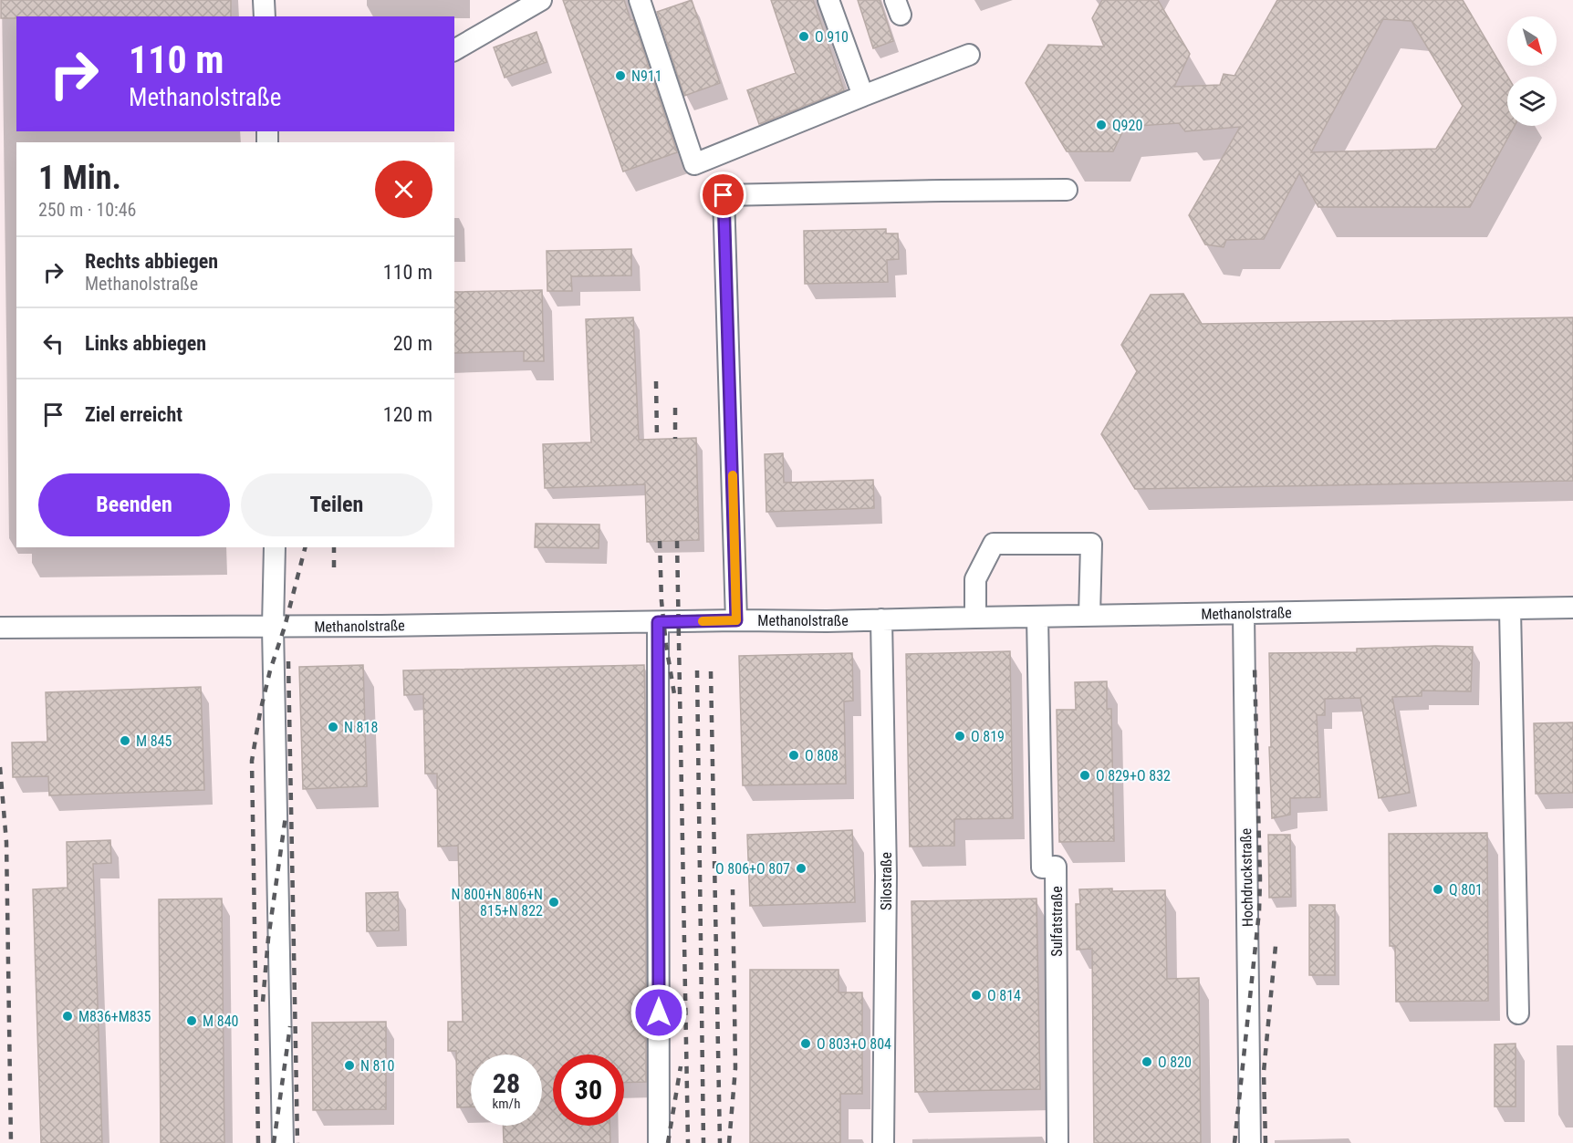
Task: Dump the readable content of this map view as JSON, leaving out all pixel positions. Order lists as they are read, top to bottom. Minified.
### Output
{"streets":{"street":["Methanolstraße","Hochdruckstraße","Silostraße","Sulfatstraße"]},"crossings":[["Methanolstraße","Hochdruckstraße"],["Methanolstraße","Silostraße"],["Methanolstraße","Sulfatstraße"]],"places":["O 910","N911","Q920","N 818","O 819","M 845","O 808","O 829+O 832","O 806+O 807","Q 801","N 800+N 806+N 815+N 822","O 814","M836+M835","M 840","O 803+O 804","O 820","N 810"],"north":"bottom right","page":{"turn":["110 m","Methanolstraße"],"heading":["1 Min.","250 m · 10:46"],"list":[{"name":"Rechts abbiegen","note":"Methanolstraße","value":"110 m"},{"name":"Links abbiegen","value":"20 m"},{"name":"Ziel erreicht","value":"120 m"}],"buttons":["Beenden","Teilen"],"speed":"28 km/h","limit":"30"}}
